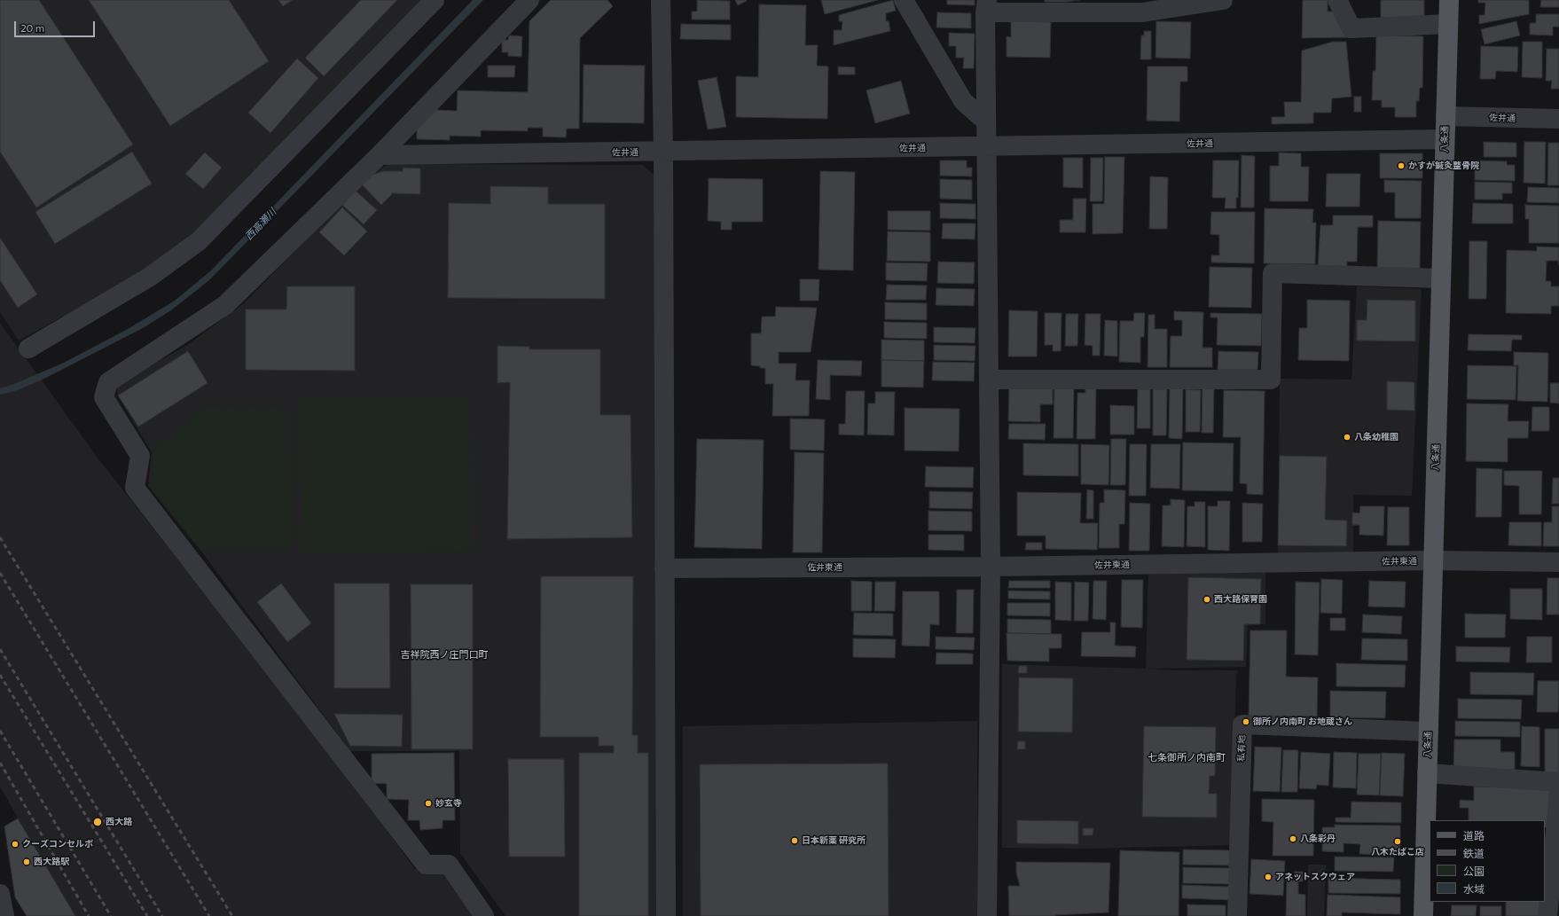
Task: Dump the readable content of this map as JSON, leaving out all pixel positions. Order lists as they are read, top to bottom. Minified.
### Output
{"streets":{"main road":["八条通"],"street":["佐井通","佐井東通","私有地"]},"crossings":[["佐井通","八条通"],["八条通","佐井東通"],["八条通","私有地"]],"districts":["吉祥院西ノ庄門口町","七条御所ノ内南町"],"water":["西高瀬川"],"places":["かすが鍼灸整骨院","八条幼稚園","西大路保育園","御所ノ内南町 お地蔵さん","妙玄寺","西大路","八条彩丹","日本新薬 研究所","八木たばこ店","クーズコンセルボ","西大路駅","アネットスクウェア"],"legend":["道路","鉄道","公園","水域"],"scale_bar":"20 m"}
